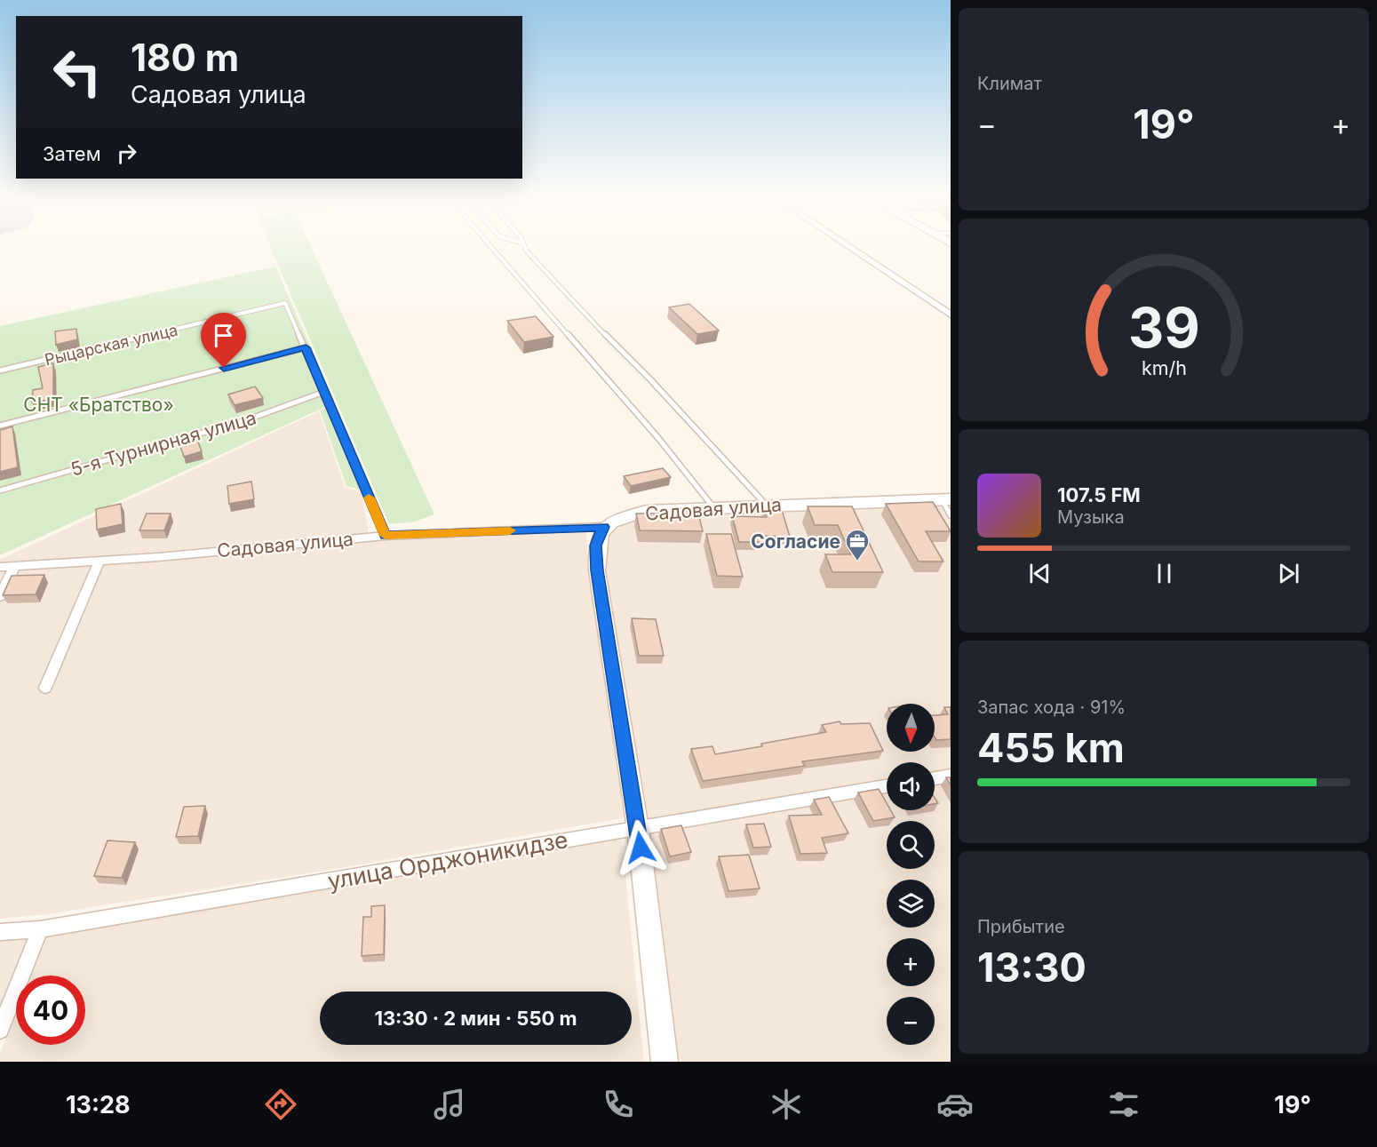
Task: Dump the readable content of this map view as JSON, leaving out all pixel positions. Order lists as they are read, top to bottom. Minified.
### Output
{"streets":{"street":["Садовая улица","улица Орджоникидзе"],"lane":["Рыцарская улица","5-я Турнирная улица"]},"parks":["СНТ «Братство»"],"places":{"office":["Согласие"]},"north":"bottom","page":{"tile":["Климат",["Запас хода · 91%","455 km"],["Прибытие","13:30"]],"turn":["180 m","Садовая улица"],"heat":["−","19°","+"],"then":"Затем","song":["107.5 FM","Музыка"],"map_buttons":["+","−"],"limit":"40","trip":"13:30 · 2 мин · 550 m","tabs":["13:28","19°"],"gauge":["39","km/h"]}}
